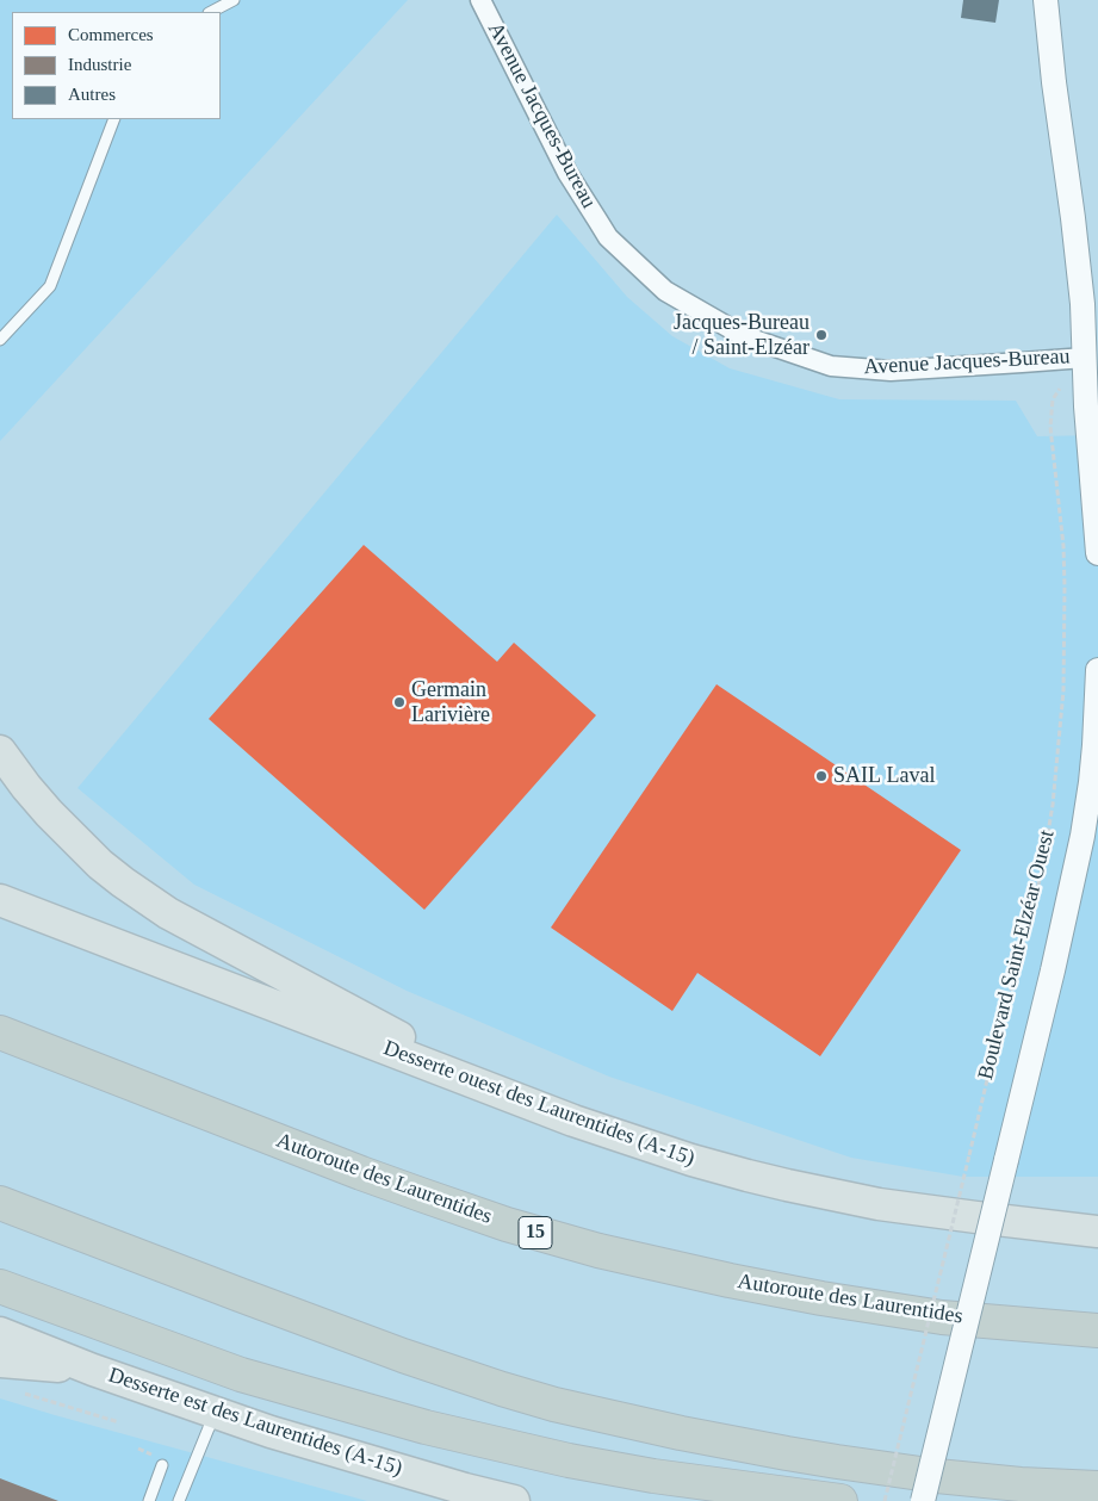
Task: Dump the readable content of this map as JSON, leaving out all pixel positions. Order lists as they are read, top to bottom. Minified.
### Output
{"streets":{"highway":["Autoroute des Laurentides","15"],"main road":["Desserte ouest des Laurentides (A-15)","Desserte est des Laurentides (A-15)"],"street":["Avenue Jacques-Bureau","Boulevard Saint-Elzéar Ouest"]},"places":["Jacques-Bureau / Saint-Elzéar","Germain Larivière","SAIL Laval"],"legend":["Commerces","Industrie","Autres"]}
